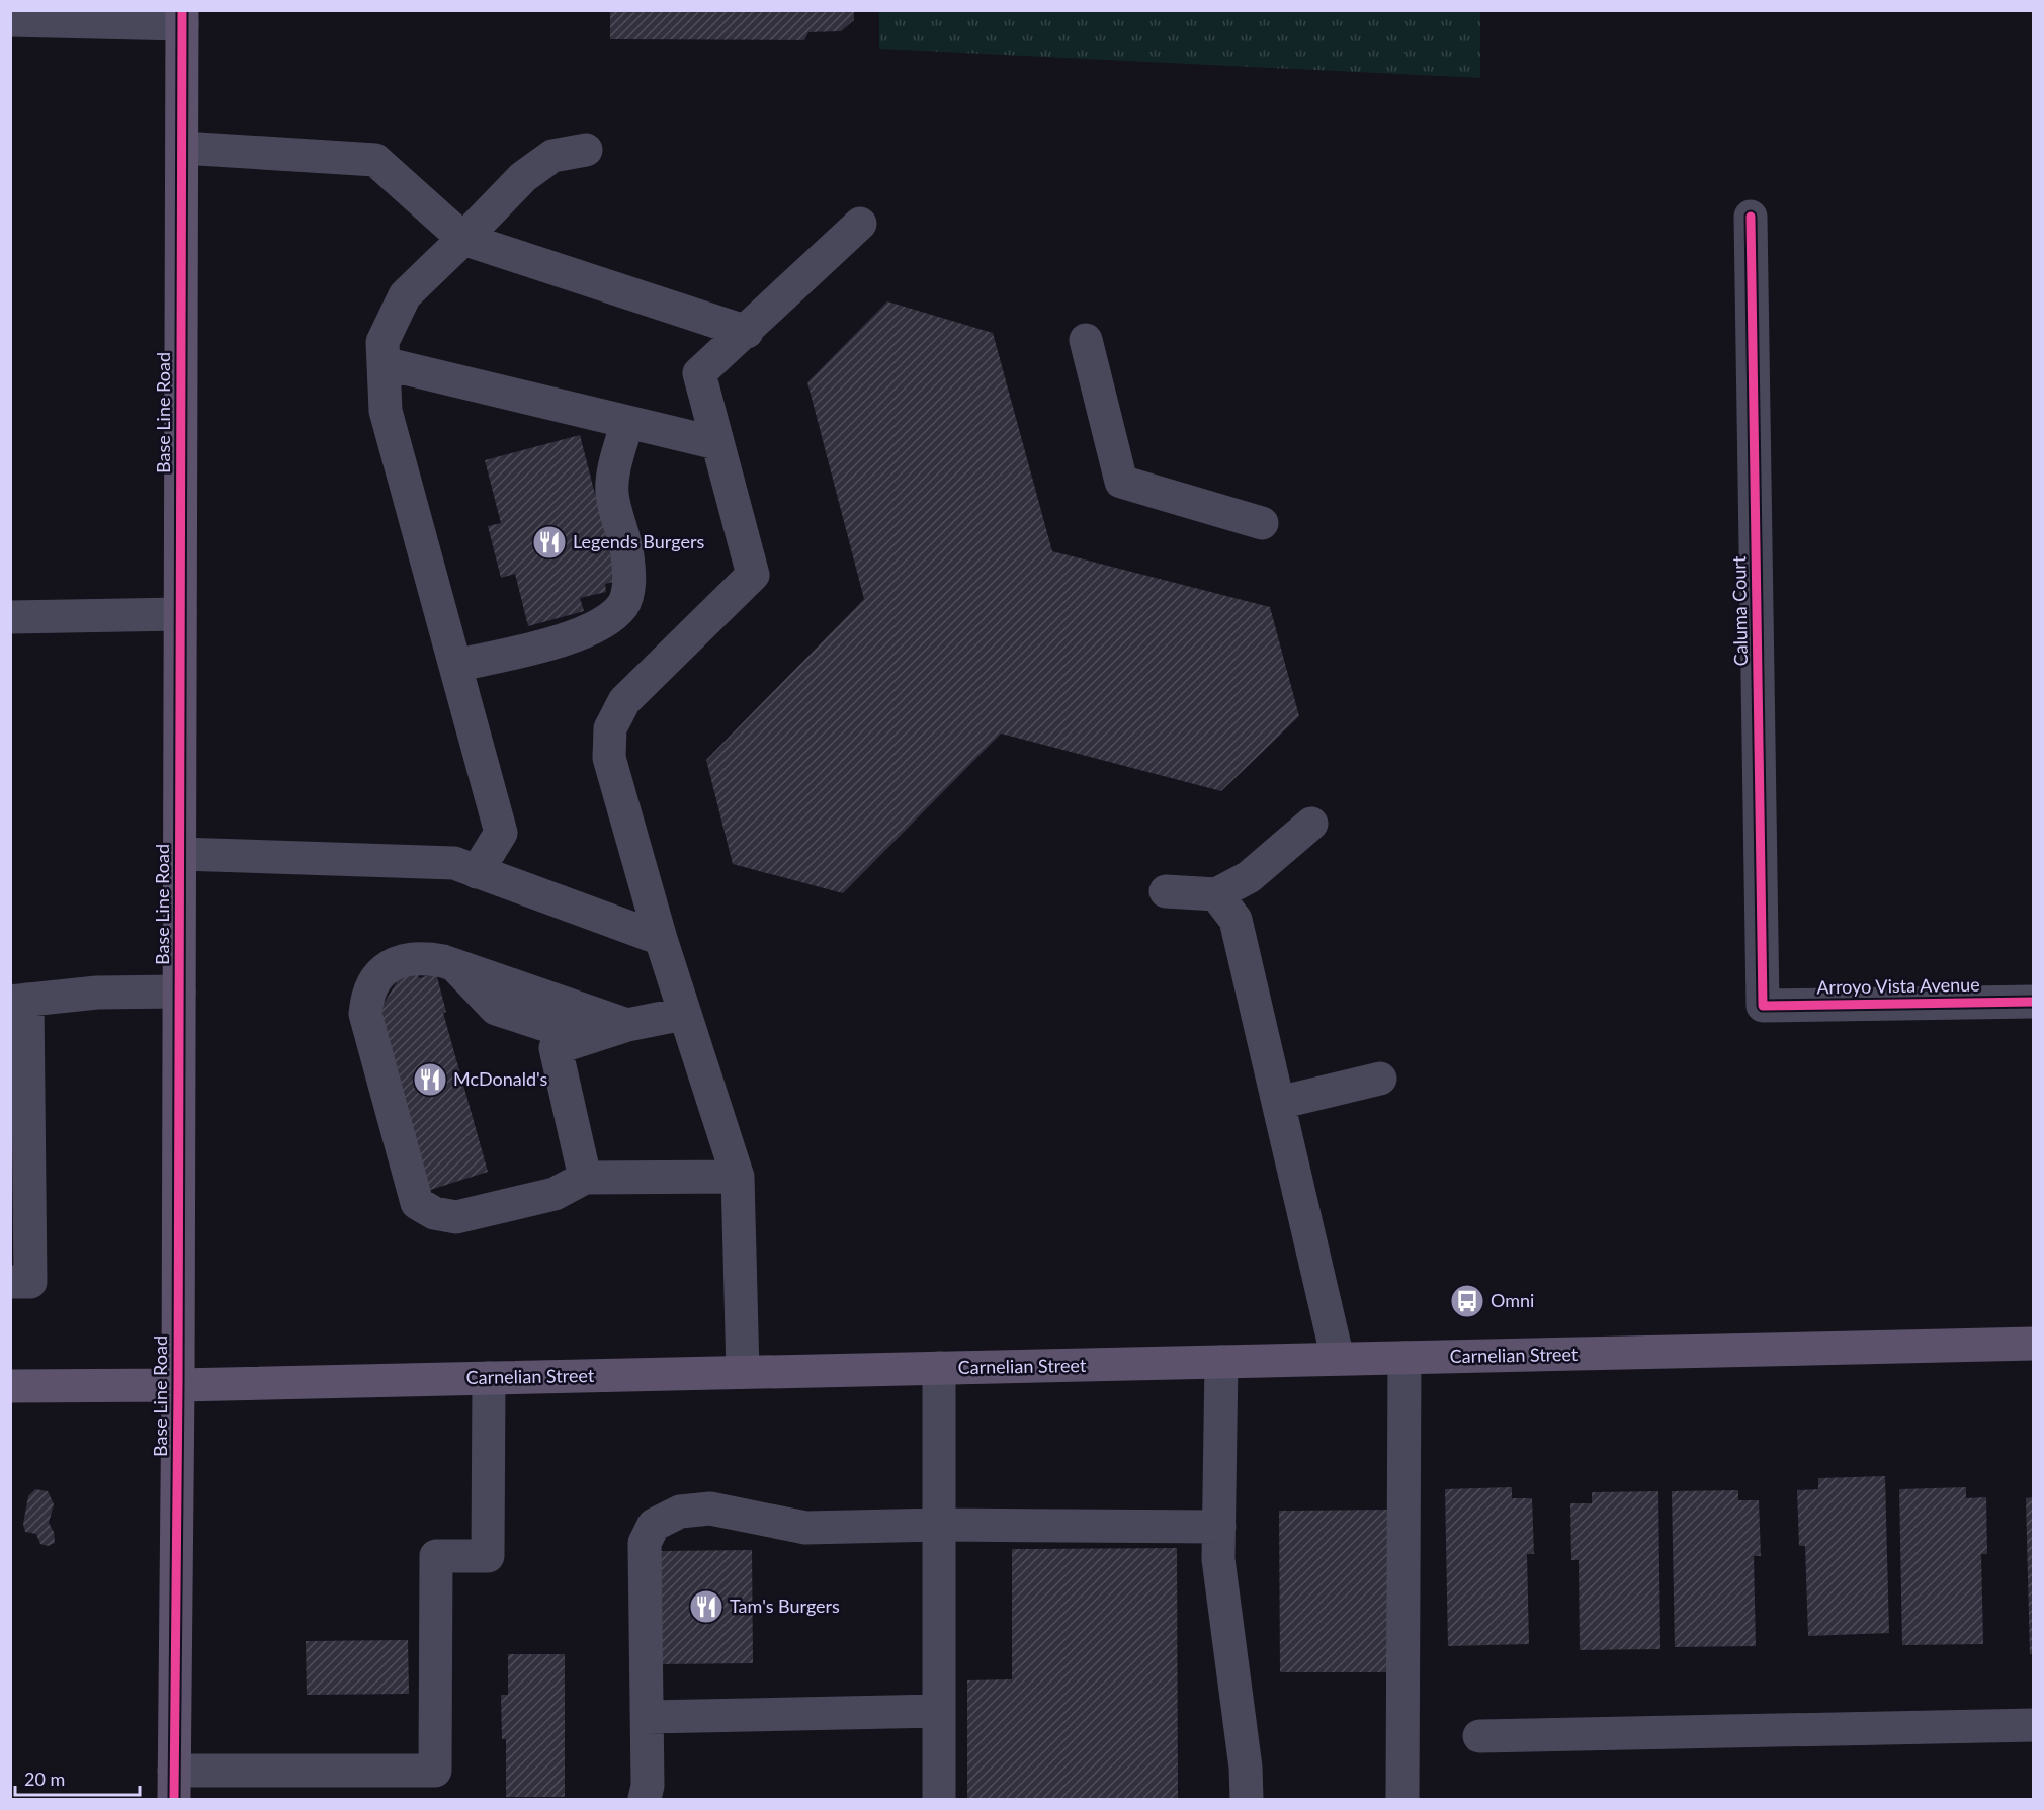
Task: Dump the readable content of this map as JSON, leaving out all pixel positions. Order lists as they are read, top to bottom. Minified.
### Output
{"streets":{"main road":["Base Line Road","Carnelian Street"],"street":["Caluma Court","Arroyo Vista Avenue"]},"crossings":[["Base Line Road","Carnelian Street"],["Caluma Court","Arroyo Vista Avenue"]],"places":{"restaurant":["Legends Burgers","McDonald's","Tam's Burgers"],"bus stop":["Omni"]},"scale_bar":"20 m"}
